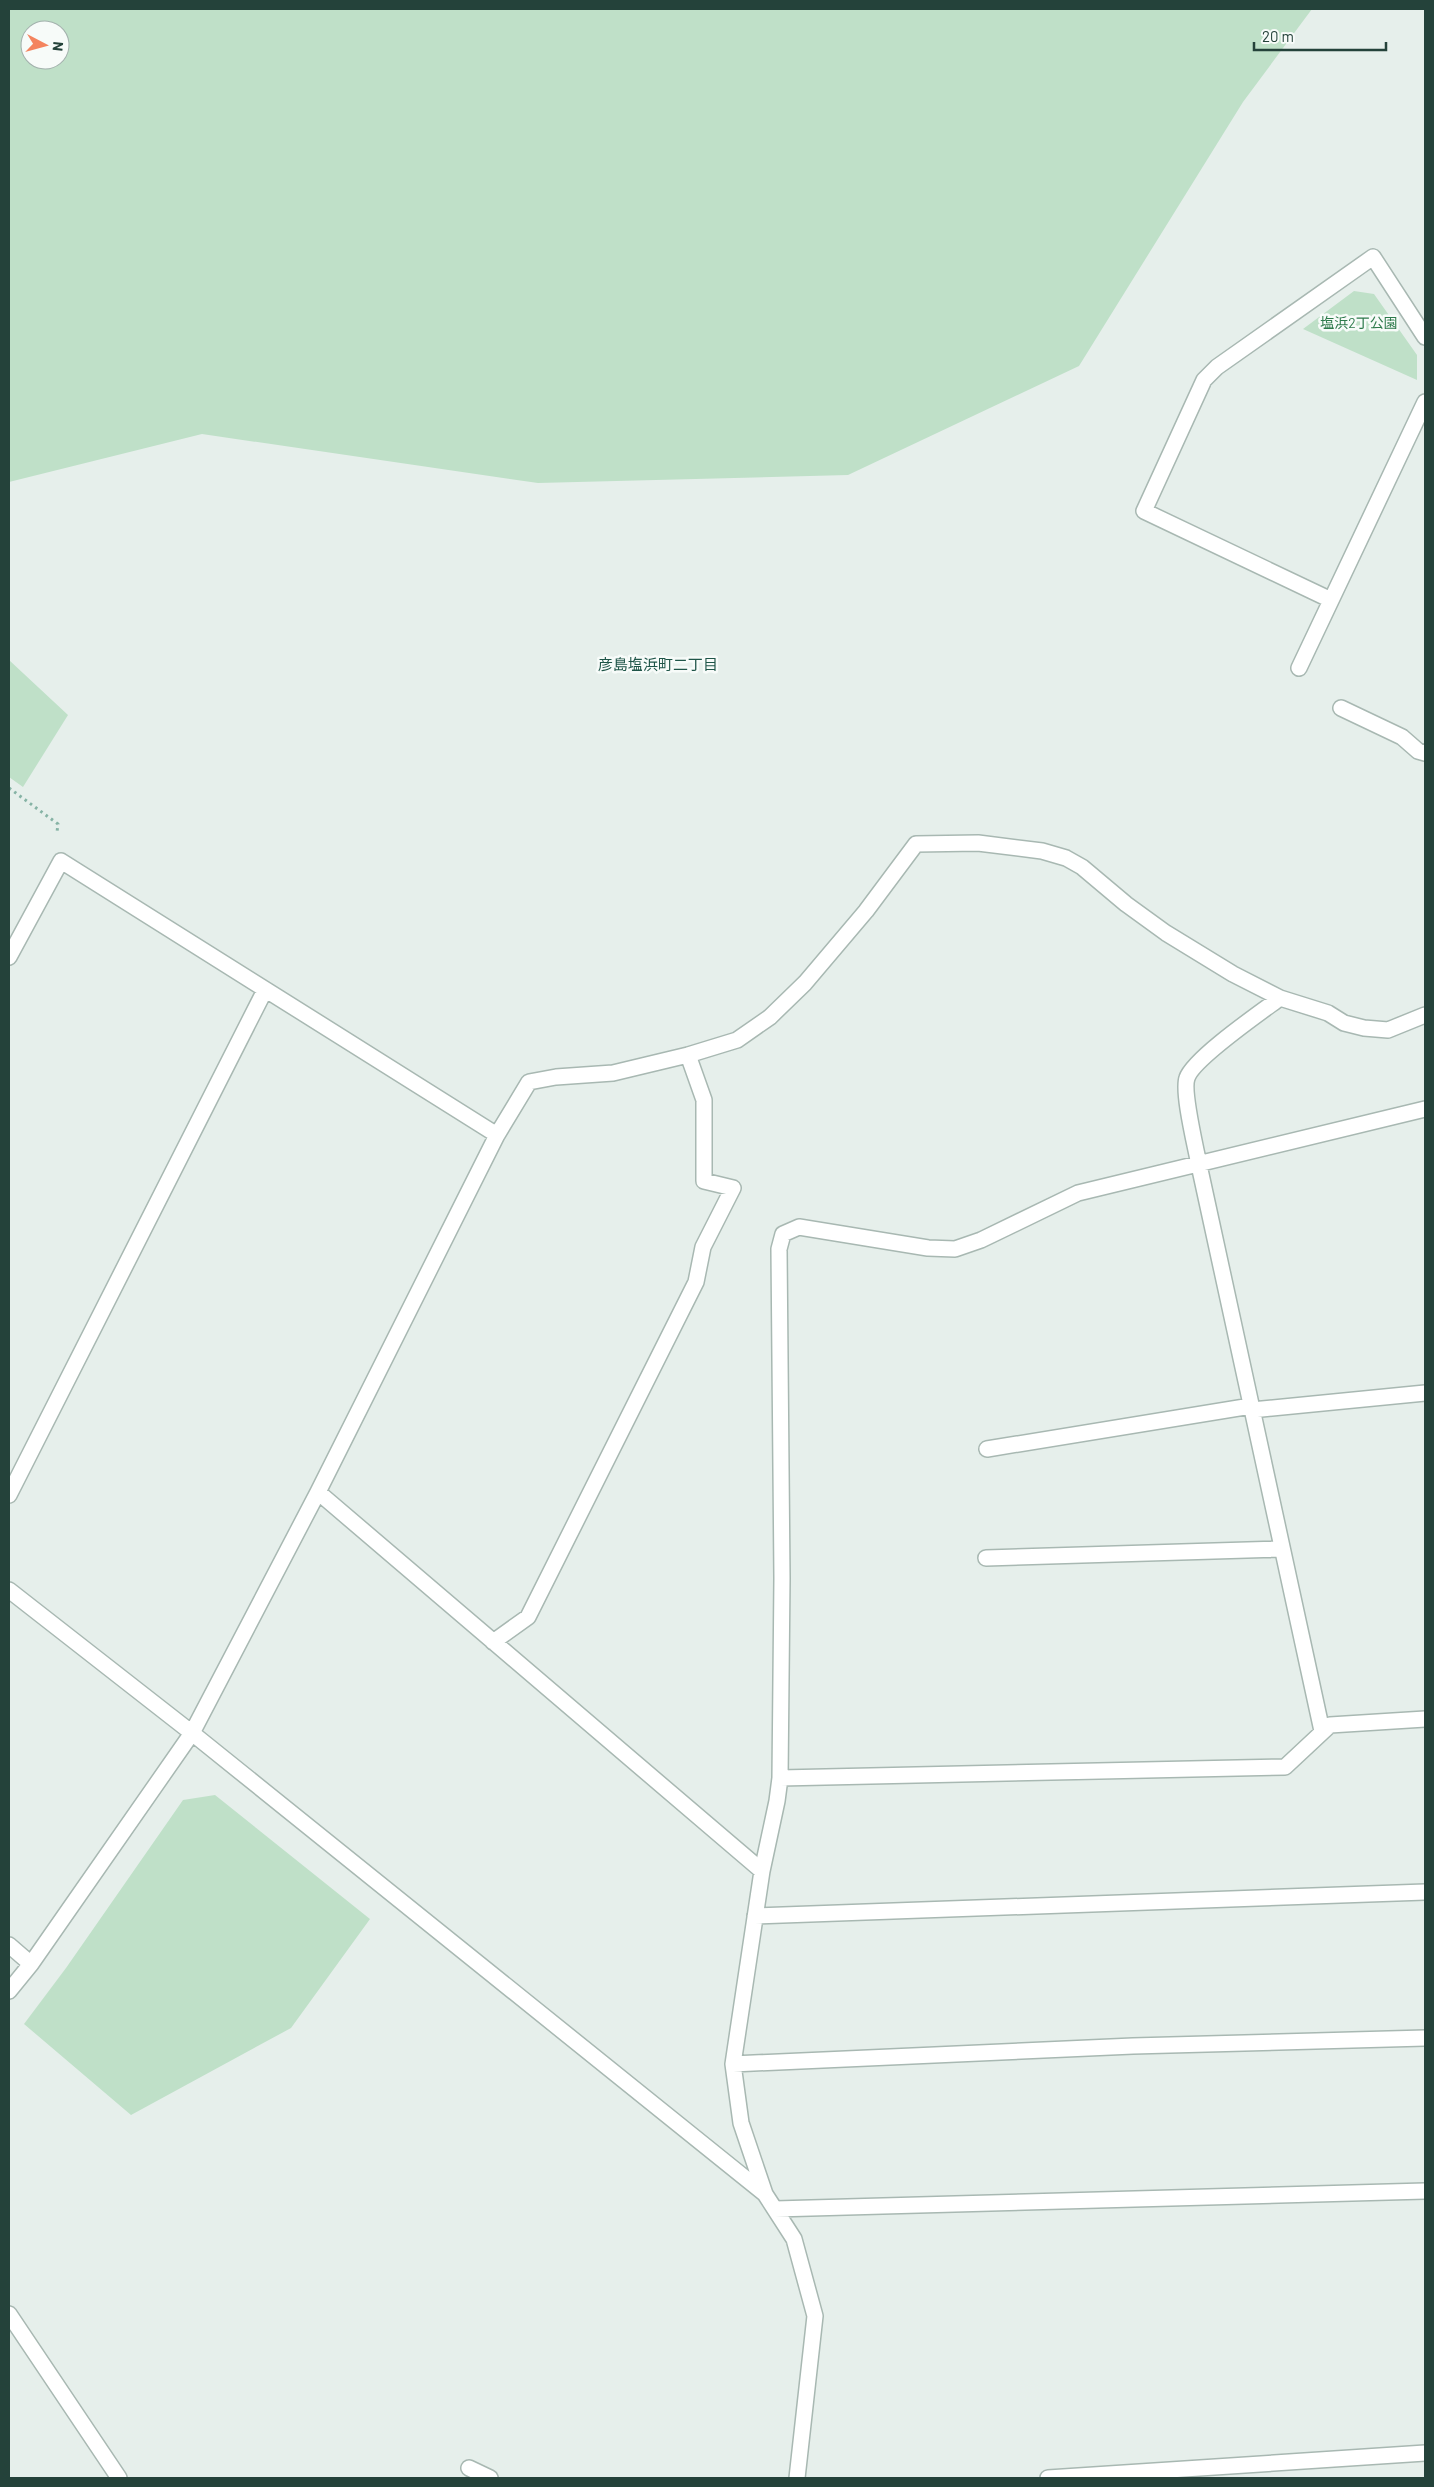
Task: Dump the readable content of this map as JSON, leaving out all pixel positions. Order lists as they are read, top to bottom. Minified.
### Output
{"districts":["彦島塩浜町二丁目"],"parks":["塩浜2丁公園"],"scale_bar":"20 m","north":"right"}
